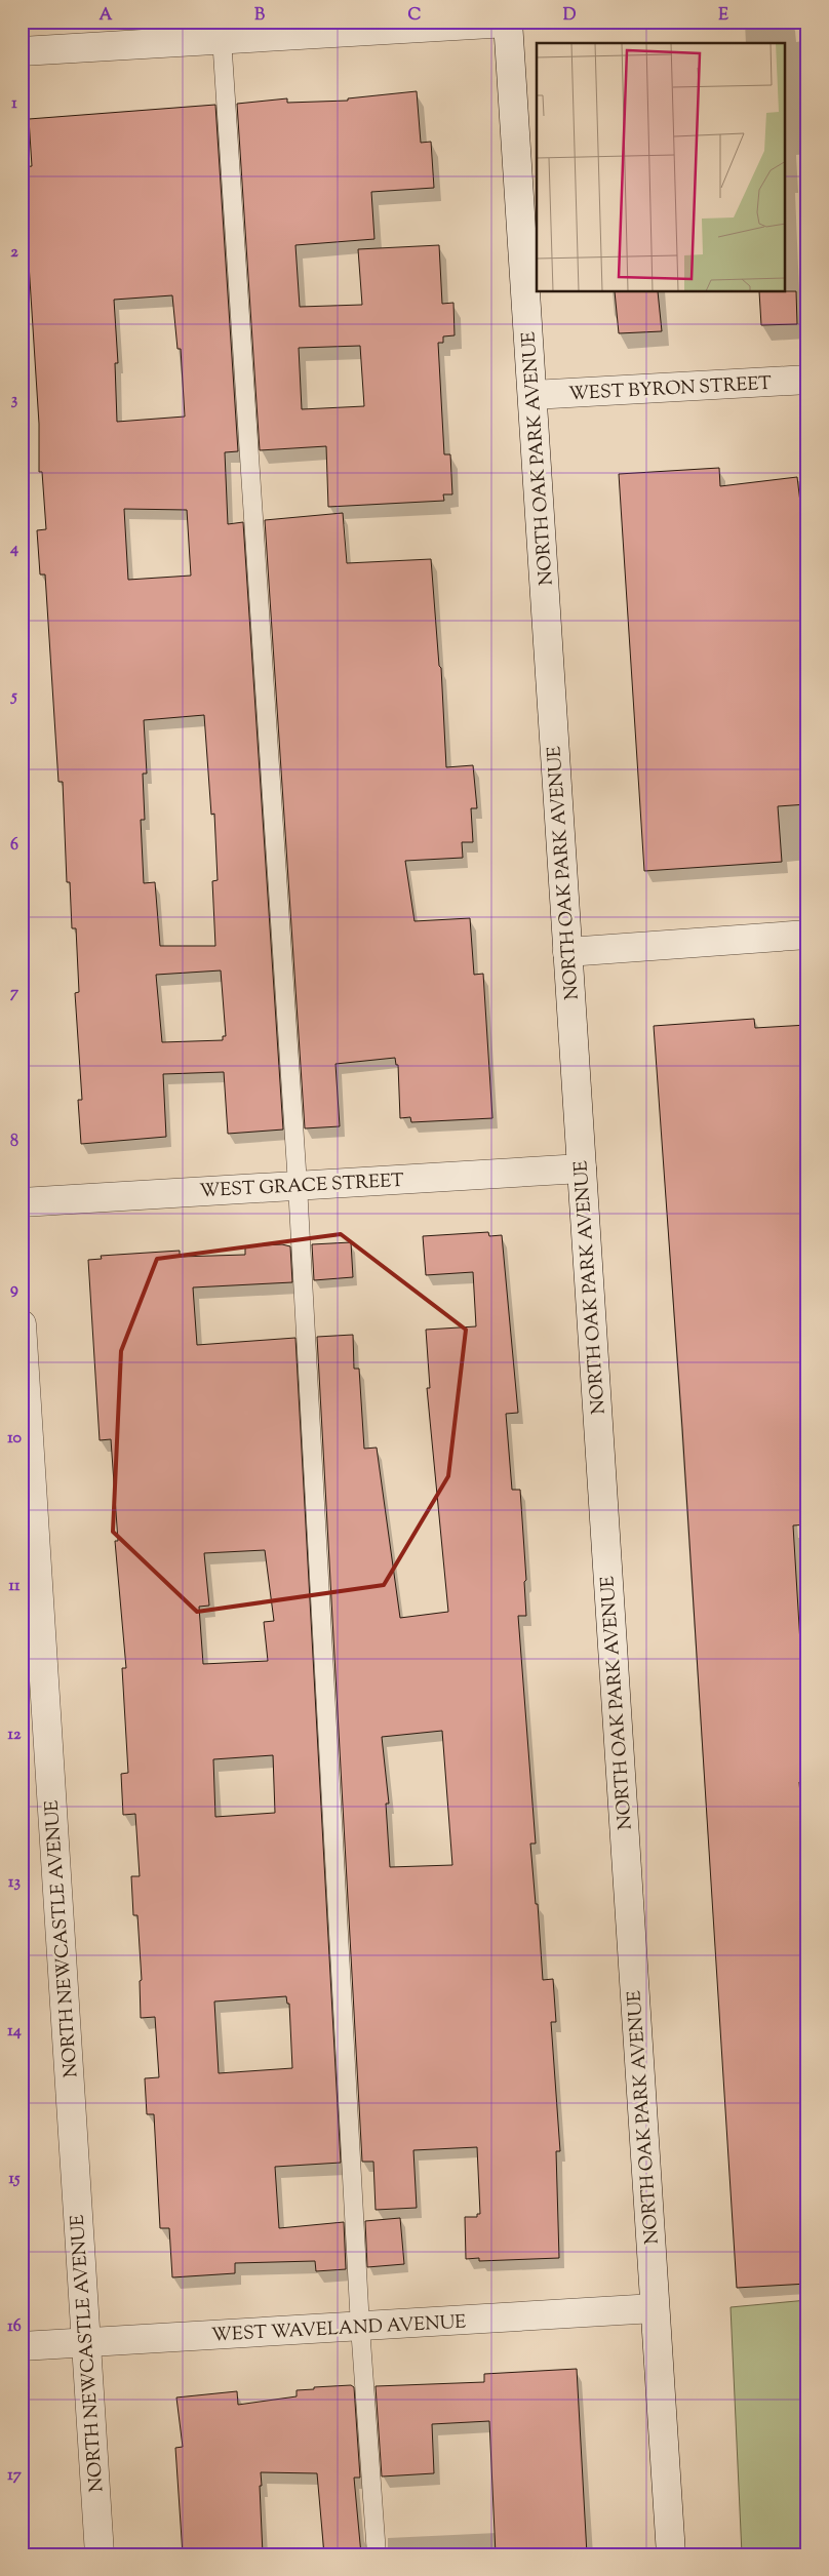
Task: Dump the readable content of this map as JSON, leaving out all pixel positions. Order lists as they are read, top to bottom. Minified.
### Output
{"streets":{"street":["WEST BYRON STREET","NORTH OAK PARK AVENUE","WEST GRACE STREET","NORTH NEWCASTLE AVENUE","WEST WAVELAND AVENUE"]},"crossings":[["WEST BYRON STREET","NORTH OAK PARK AVENUE"],["NORTH OAK PARK AVENUE","WEST GRACE STREET"],["NORTH OAK PARK AVENUE","WEST WAVELAND AVENUE"],["NORTH NEWCASTLE AVENUE","WEST WAVELAND AVENUE"]],"grid":{"columns":["A","B","C","D","E"],"rows":["1","2","3","4","5","6","7","8","9","10","11","12","13","14","15","16","17"]}}
